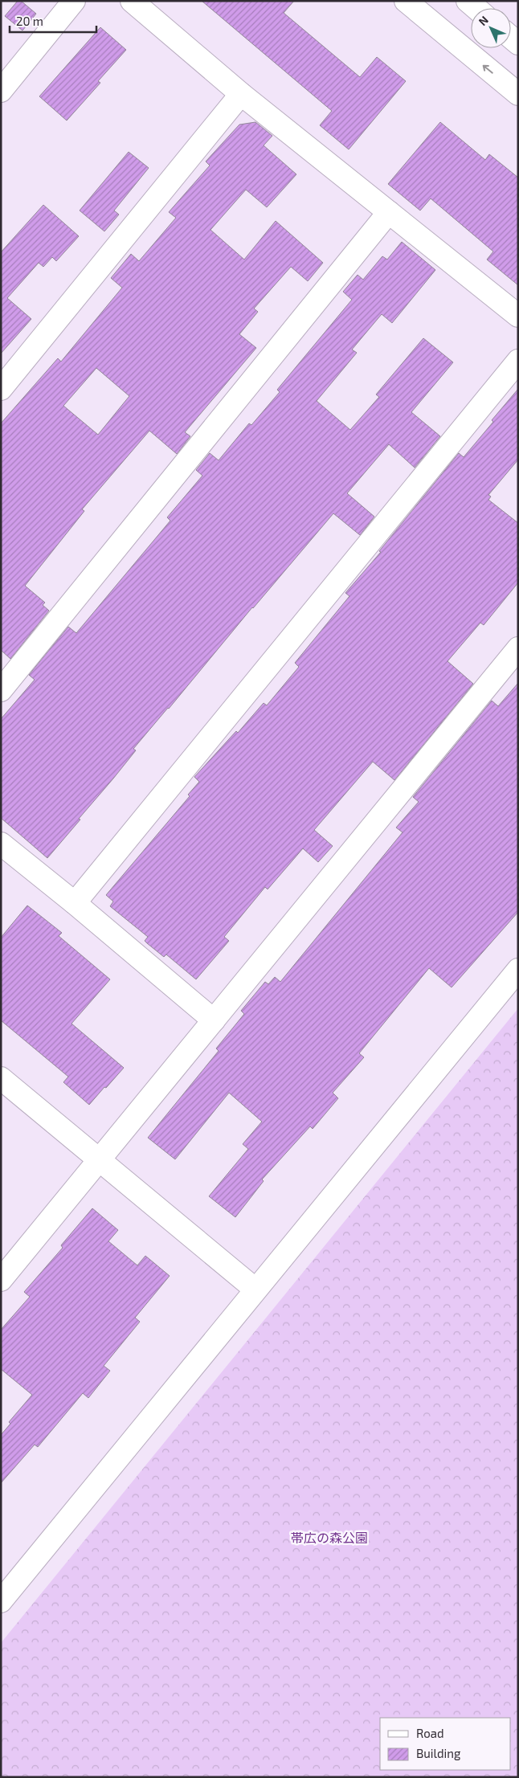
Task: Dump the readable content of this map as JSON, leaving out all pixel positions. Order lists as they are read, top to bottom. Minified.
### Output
{"parks":["帯広の森公園"],"legend":["Road","Building"],"scale_bar":"20 m","north":"top left"}
